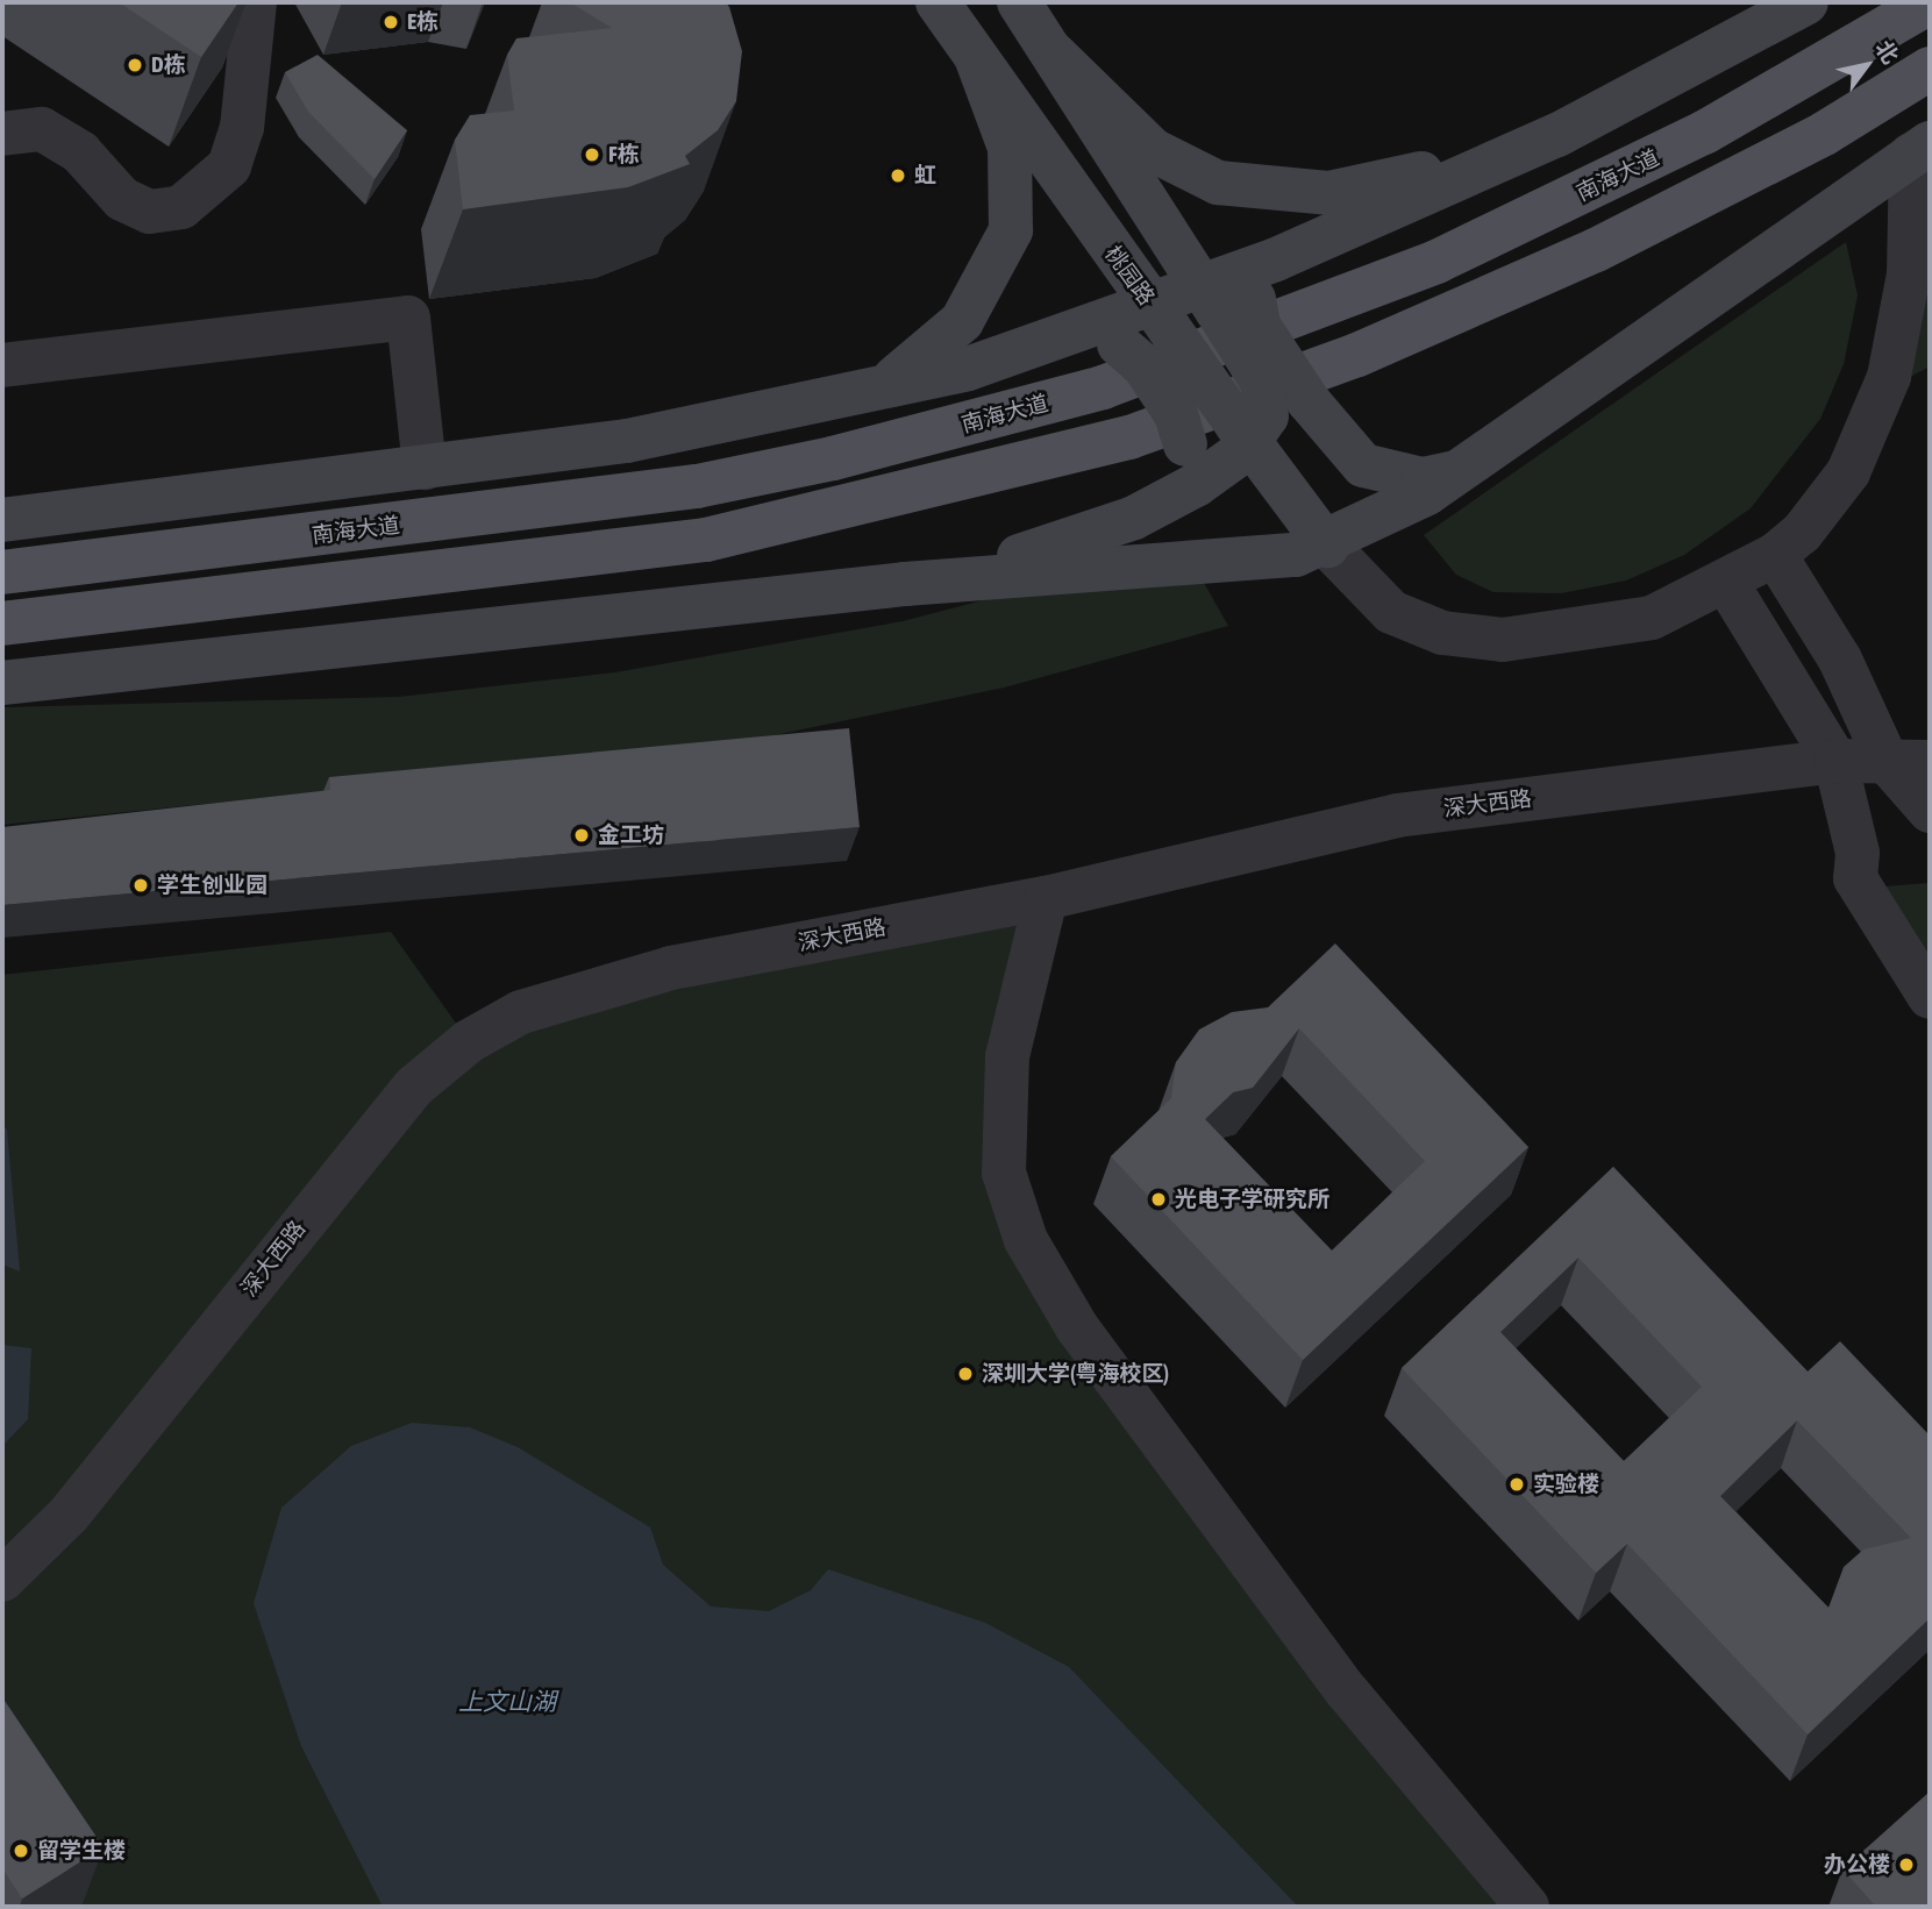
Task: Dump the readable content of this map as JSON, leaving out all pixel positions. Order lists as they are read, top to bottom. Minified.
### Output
{"streets":{"main road":["南海大道","桃园路"],"street":["深大西路"]},"water":["上文山湖"],"places":["E栋","D栋","F栋","虹","金工坊","学生创业园","光电子学研究所","深圳大学(粤海校区)","实验楼","留学生楼","办公楼"],"north":"top right"}
